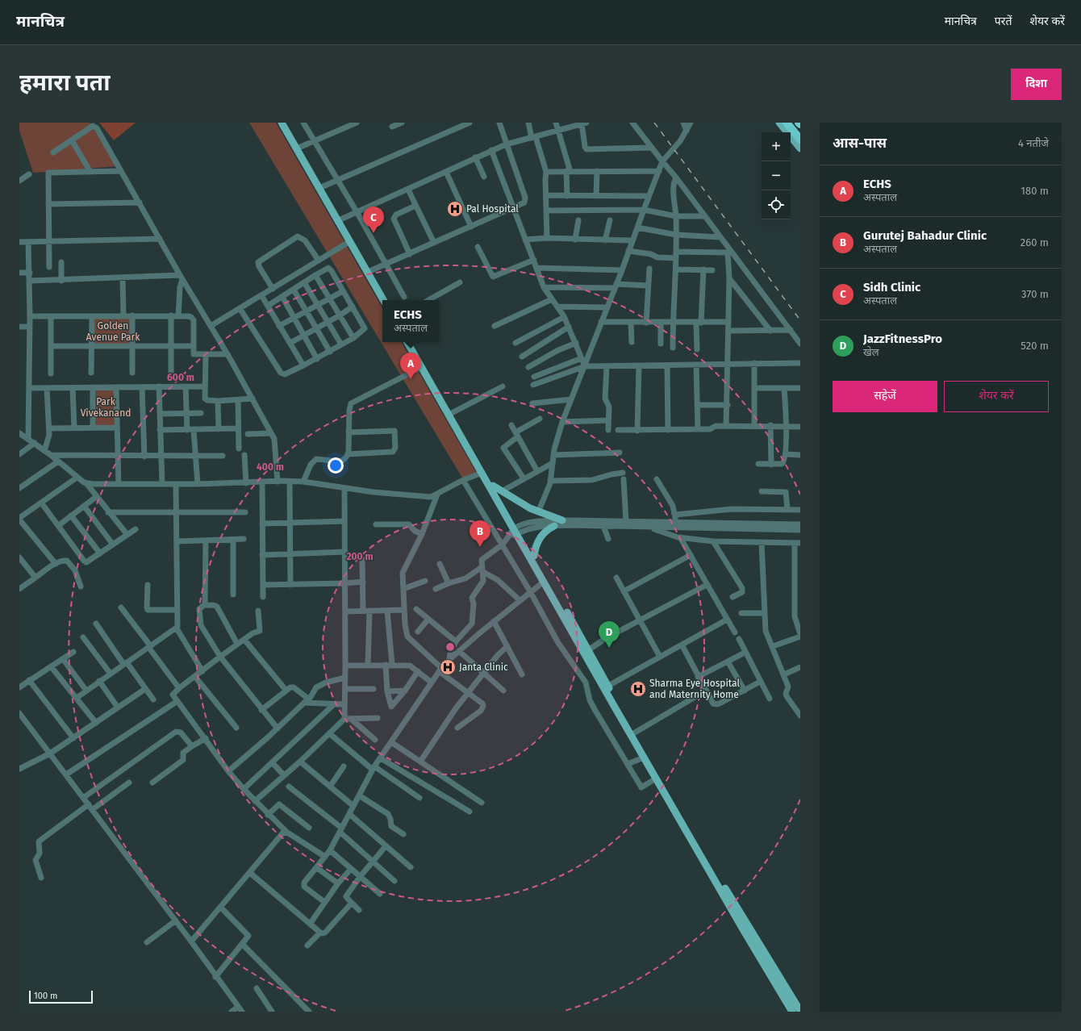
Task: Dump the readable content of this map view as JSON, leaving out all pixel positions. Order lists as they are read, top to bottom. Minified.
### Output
{"parks":["Golden Avenue Park","Park Vivekanand"],"places":{"hospital":["Pal Hospital","Janta Clinic","Sharma Eye Hospital and Maternity Home"]},"scale_bar":"100 m","page":{"header":"मानचित्र","nav":["मानचित्र","परतें","शेयर करें"],"buttons":["दिशा",["सहेजें","शेयर करें"]],"title":"हमारा पता","heading":["आस-पास","4 नतीजे"],"map_buttons":["+","−"],"list":[{"mark":"A","name":"ECHS","note":"अस्पताल","value":"180 m"},{"mark":"B","name":"Gurutej Bahadur Clinic","note":"अस्पताल","value":"260 m"},{"mark":"C","name":"Sidh Clinic","note":"अस्पताल","value":"370 m"},{"mark":"D","name":"JazzFitnessPro","note":"खेल","value":"520 m"}],"pins":["C","A","B","D"],"popup":["ECHS","अस्पताल"],"scale":"100 m"},"rings":["600 m","400 m","200 m"]}
